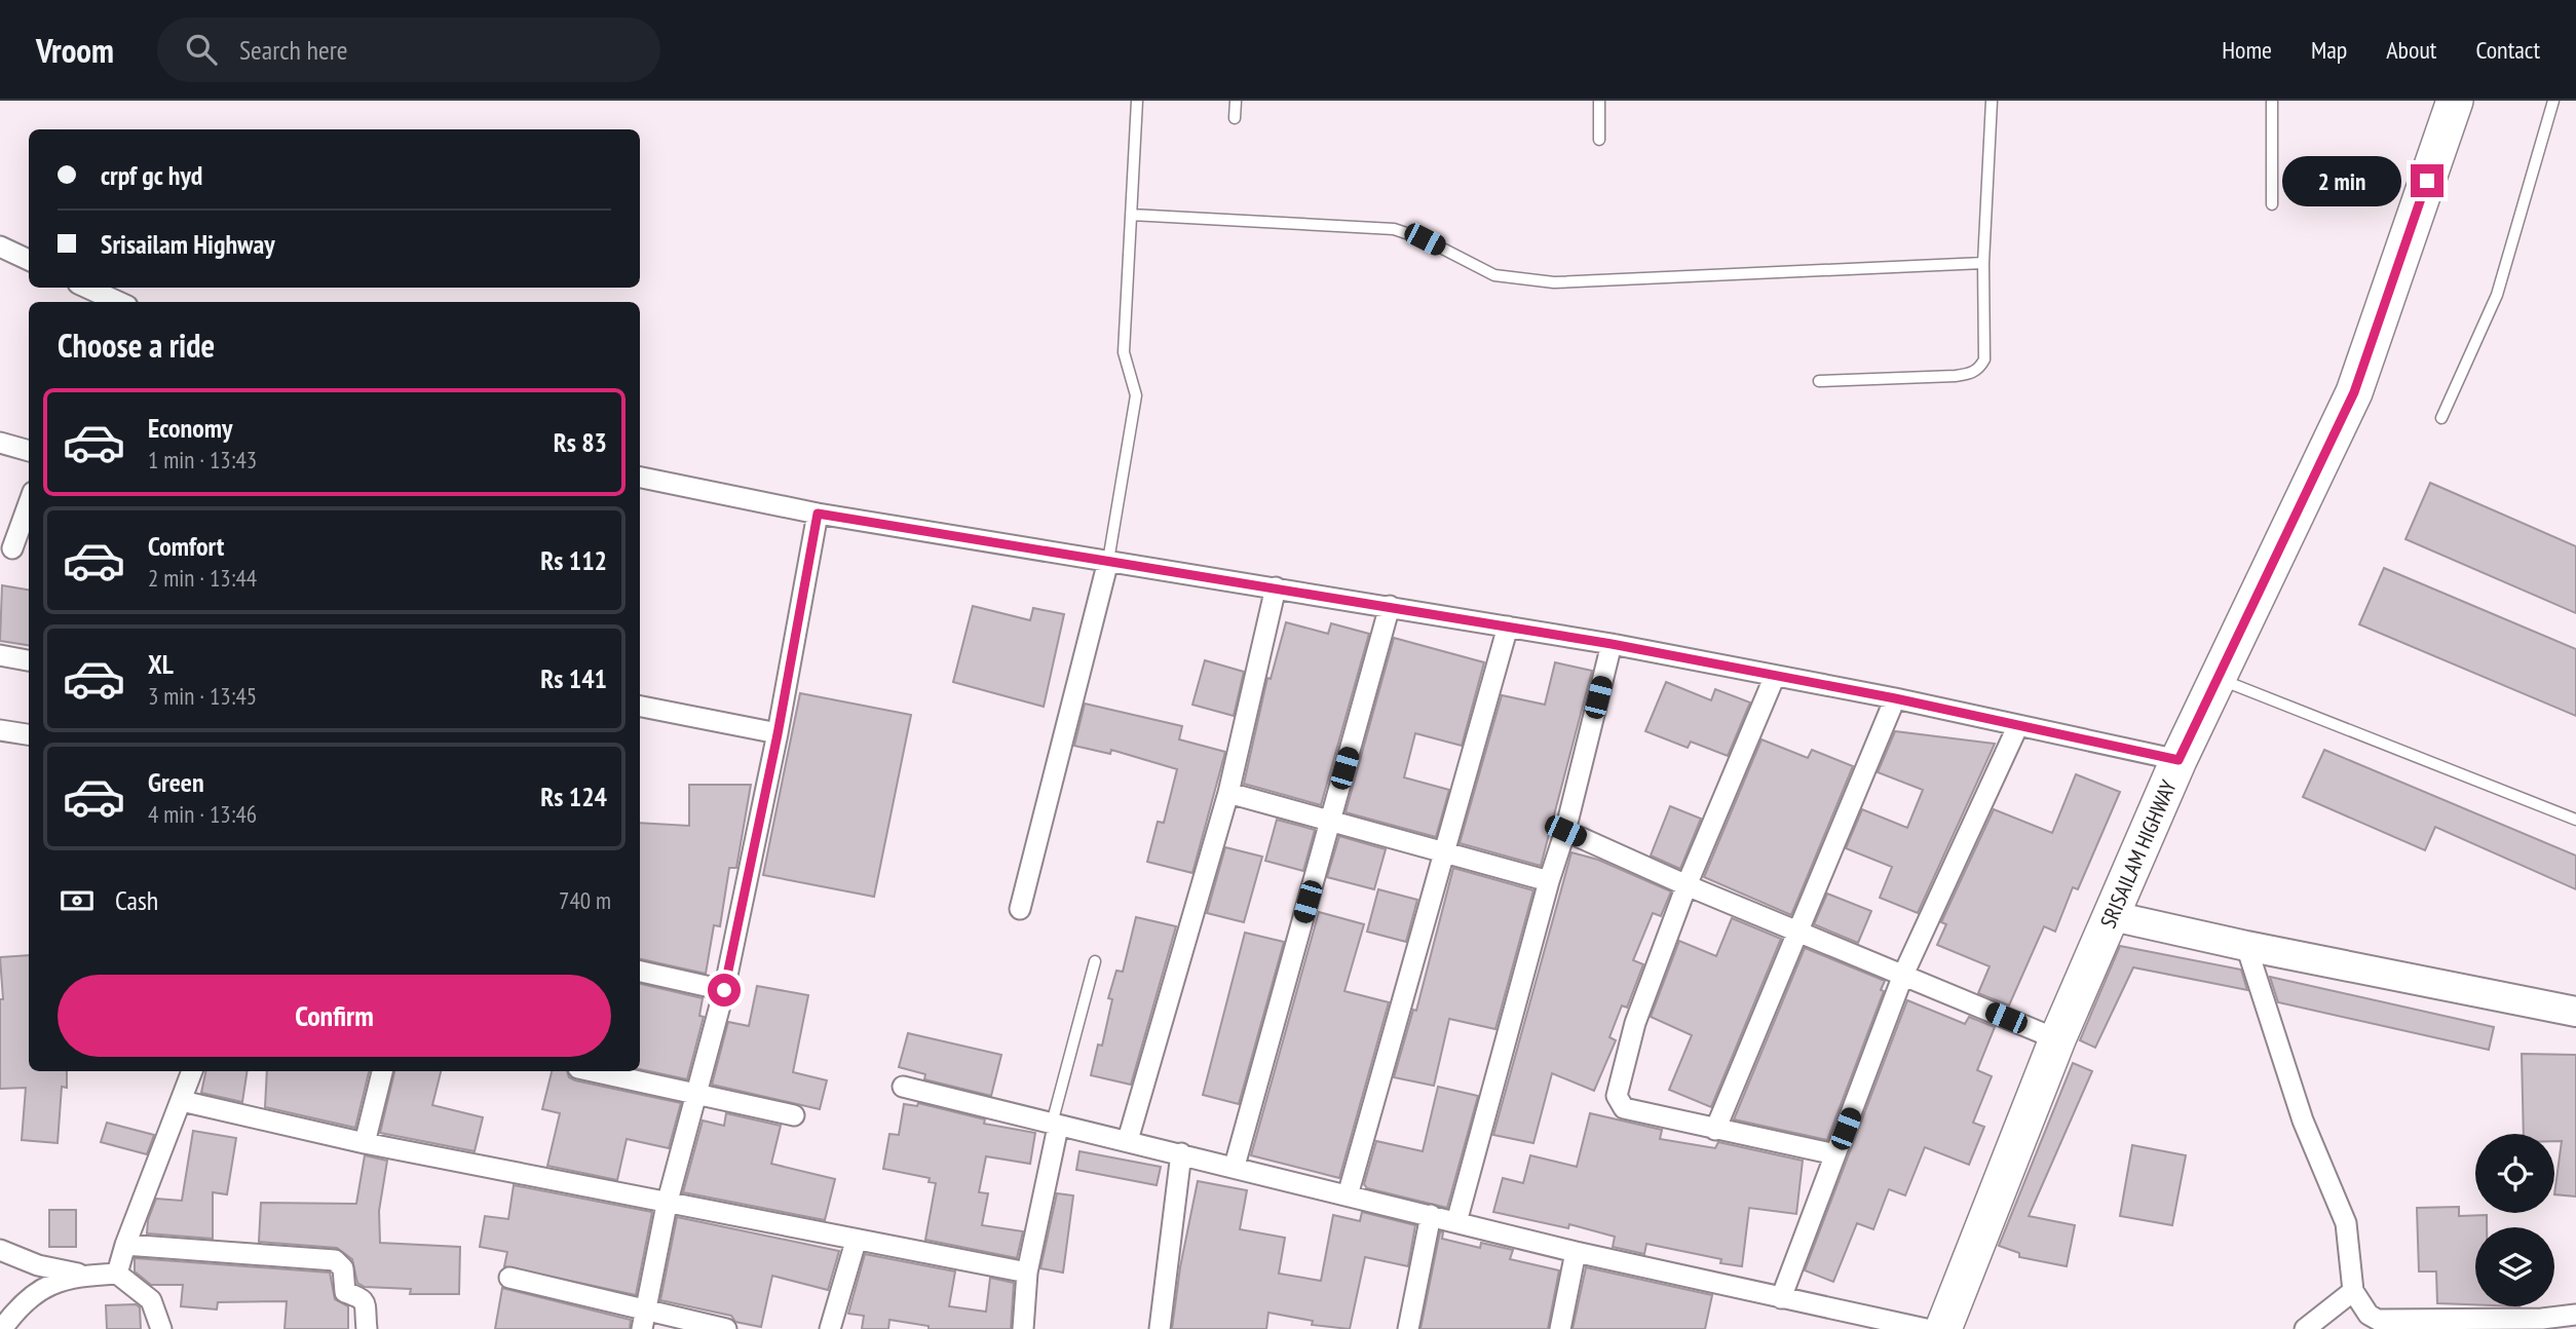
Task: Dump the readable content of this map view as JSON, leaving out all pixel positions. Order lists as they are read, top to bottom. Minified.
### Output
{"streets":{"highway":["SRISAILAM HIGHWAY"]},"page":{"header":"Vroom","search":"Search here","nav":["Home","Map","About","Contact"],"banner":["crpf gc hyd","Srisailam Highway"],"bubble":"2 min","heading":"Choose a ride","list":[{"name":"Economy","note":"1 min · 13:43","value":"Rs 83"},{"name":"Comfort","note":"2 min · 13:44","value":"Rs 112"},{"name":"XL","note":"3 min · 13:45","value":"Rs 141"},{"name":"Green","note":"4 min · 13:46","value":"Rs 124"}],"pay":["Cash","740 m"],"buttons":"Confirm"}}
